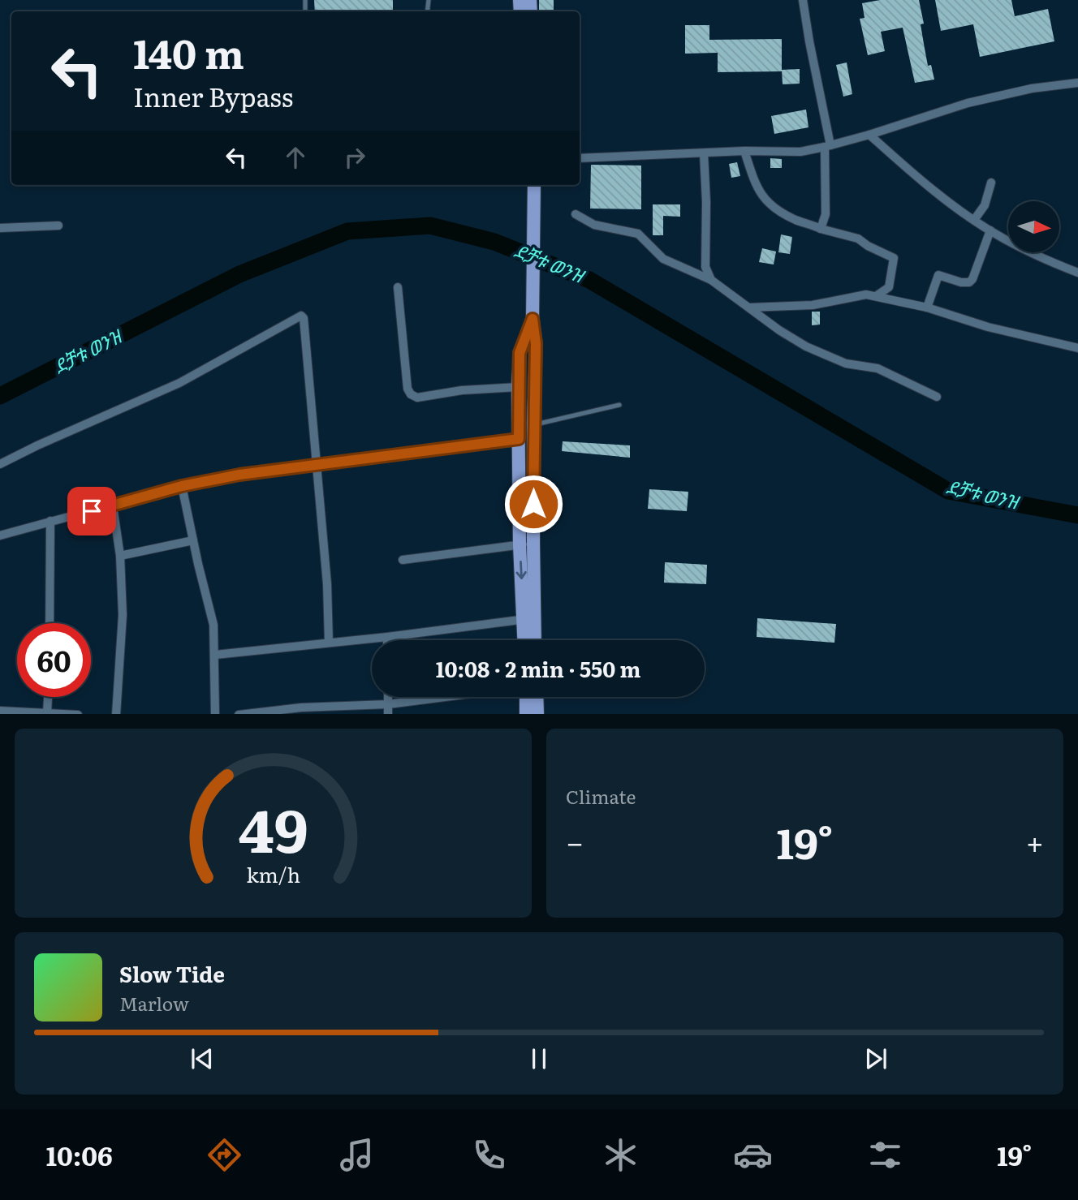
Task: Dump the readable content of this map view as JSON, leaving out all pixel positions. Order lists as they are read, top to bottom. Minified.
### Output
{"water":["ደቻቱ ወንዝ"],"north":"right","page":{"turn":["140 m","Inner Bypass"],"limit":"60","trip":"10:08 · 2 min · 550 m","tile":"Climate","heat":["−","19°","+"],"song":["Slow Tide","Marlow"],"tabs":["10:06","19°"],"gauge":["49","km/h"]}}
